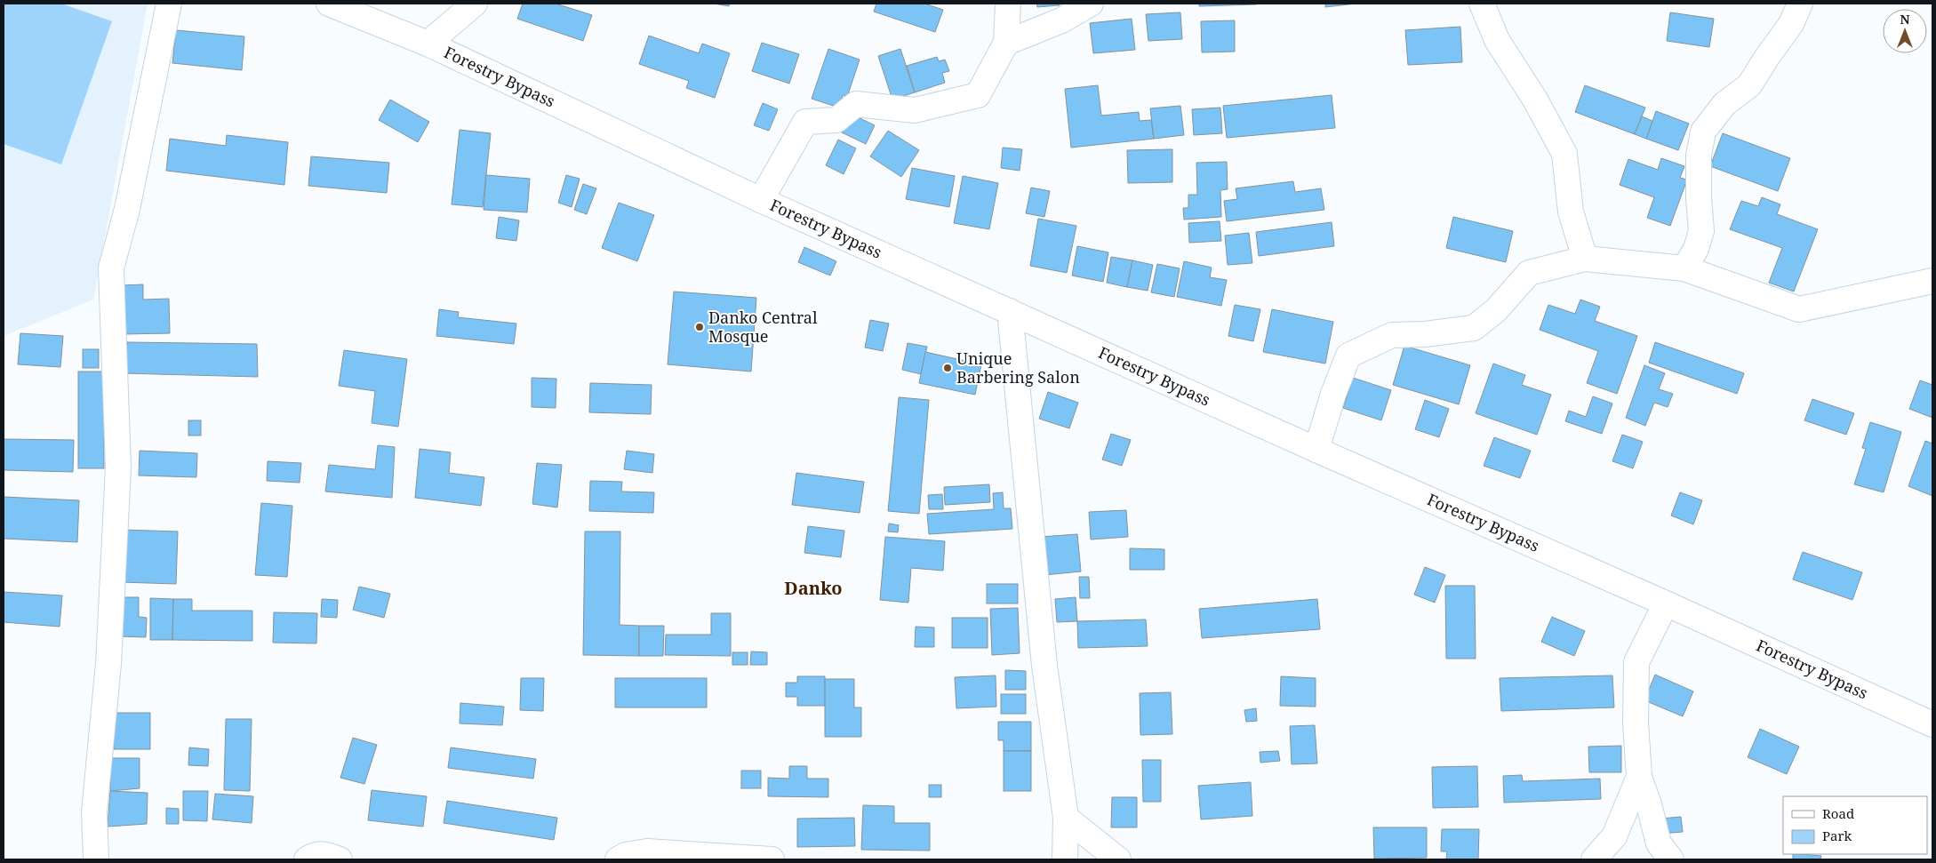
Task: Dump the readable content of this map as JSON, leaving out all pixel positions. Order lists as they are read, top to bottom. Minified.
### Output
{"streets":{"street":["Forestry Bypass"]},"districts":["Danko"],"places":["Danko Central Mosque","Unique Barbering Salon"],"legend":["Road","Park"],"north":"top"}
